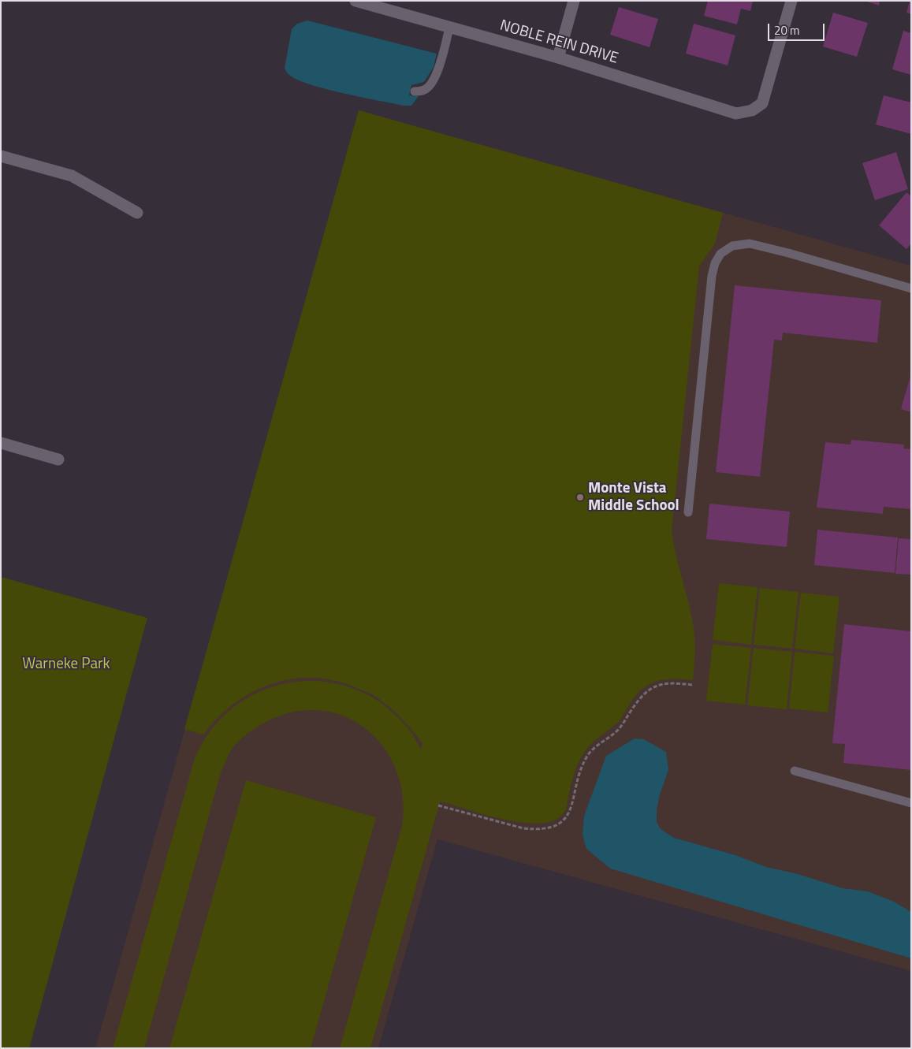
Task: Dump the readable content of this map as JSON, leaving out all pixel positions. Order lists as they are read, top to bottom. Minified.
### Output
{"streets":{"street":["NOBLE REIN DRIVE"]},"parks":["Warneke Park"],"places":["Monte Vista Middle School"],"scale_bar":"20 m"}
